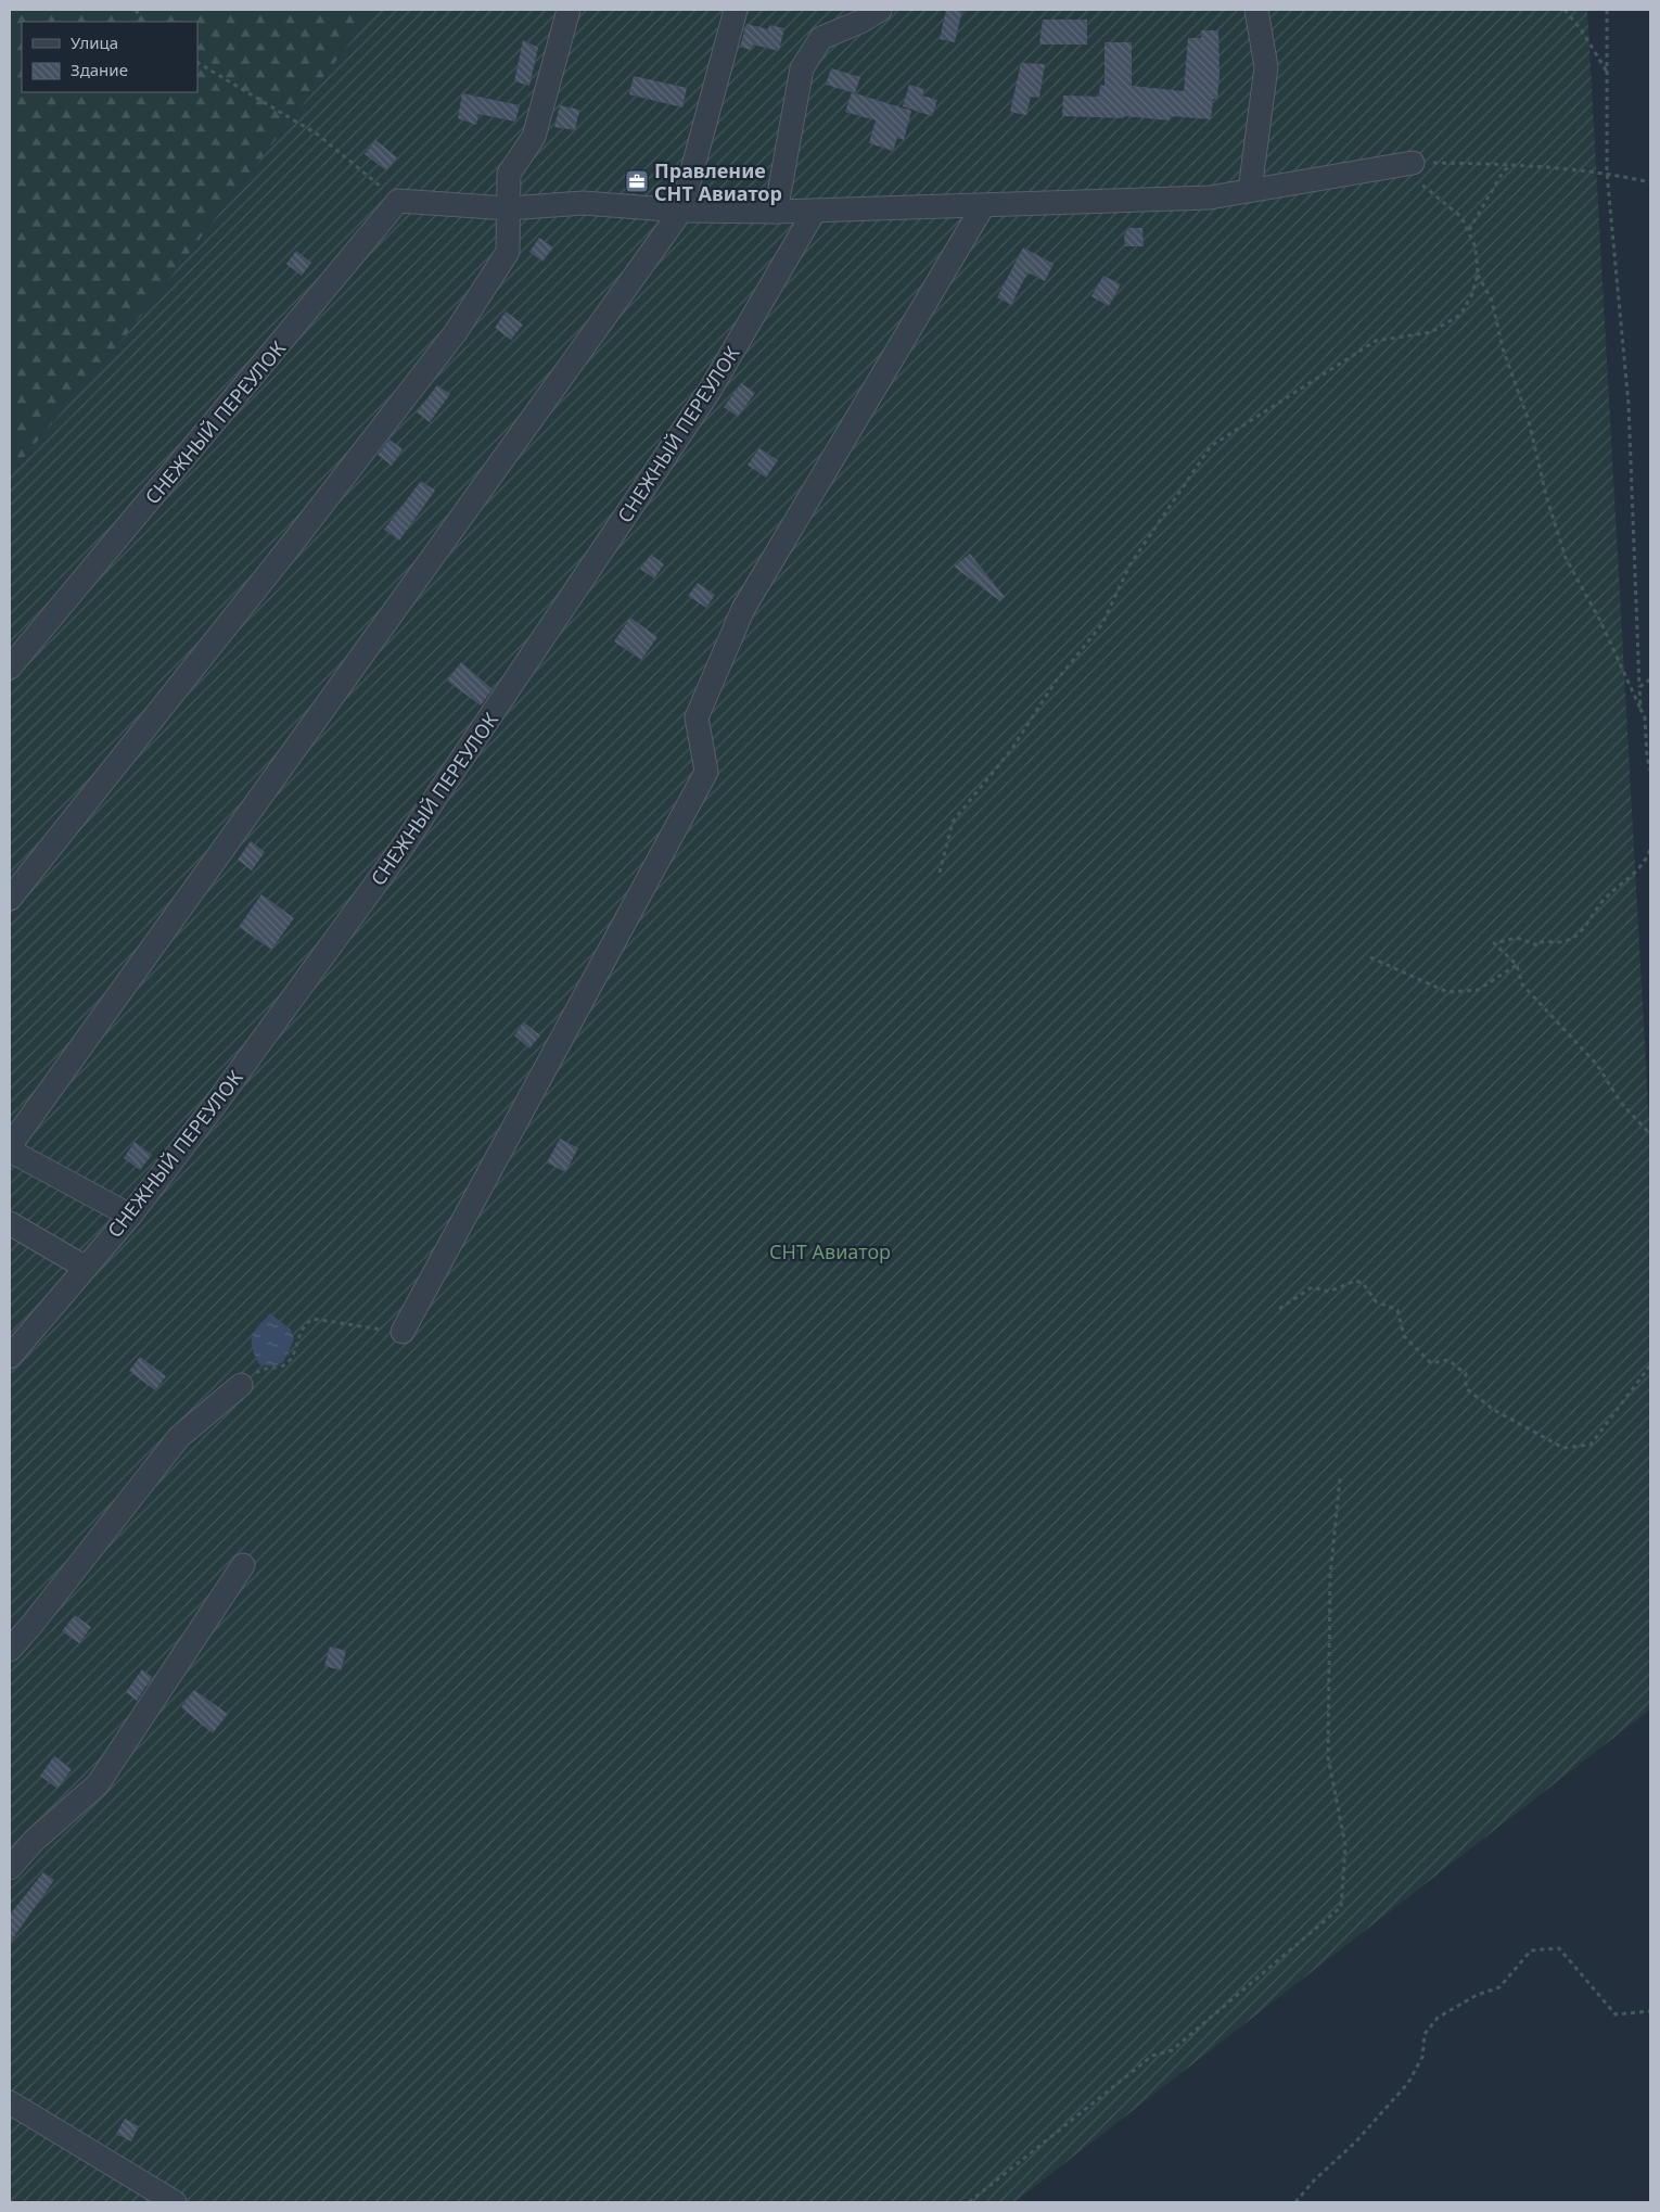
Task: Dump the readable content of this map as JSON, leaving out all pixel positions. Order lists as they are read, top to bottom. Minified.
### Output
{"streets":{"street":["СНЕЖНЫЙ ПЕРЕУЛОК"]},"parks":["СНТ Авиатор"],"places":{"office":["Правление СНТ Авиатор"]},"legend":["Улица","Здание"]}
